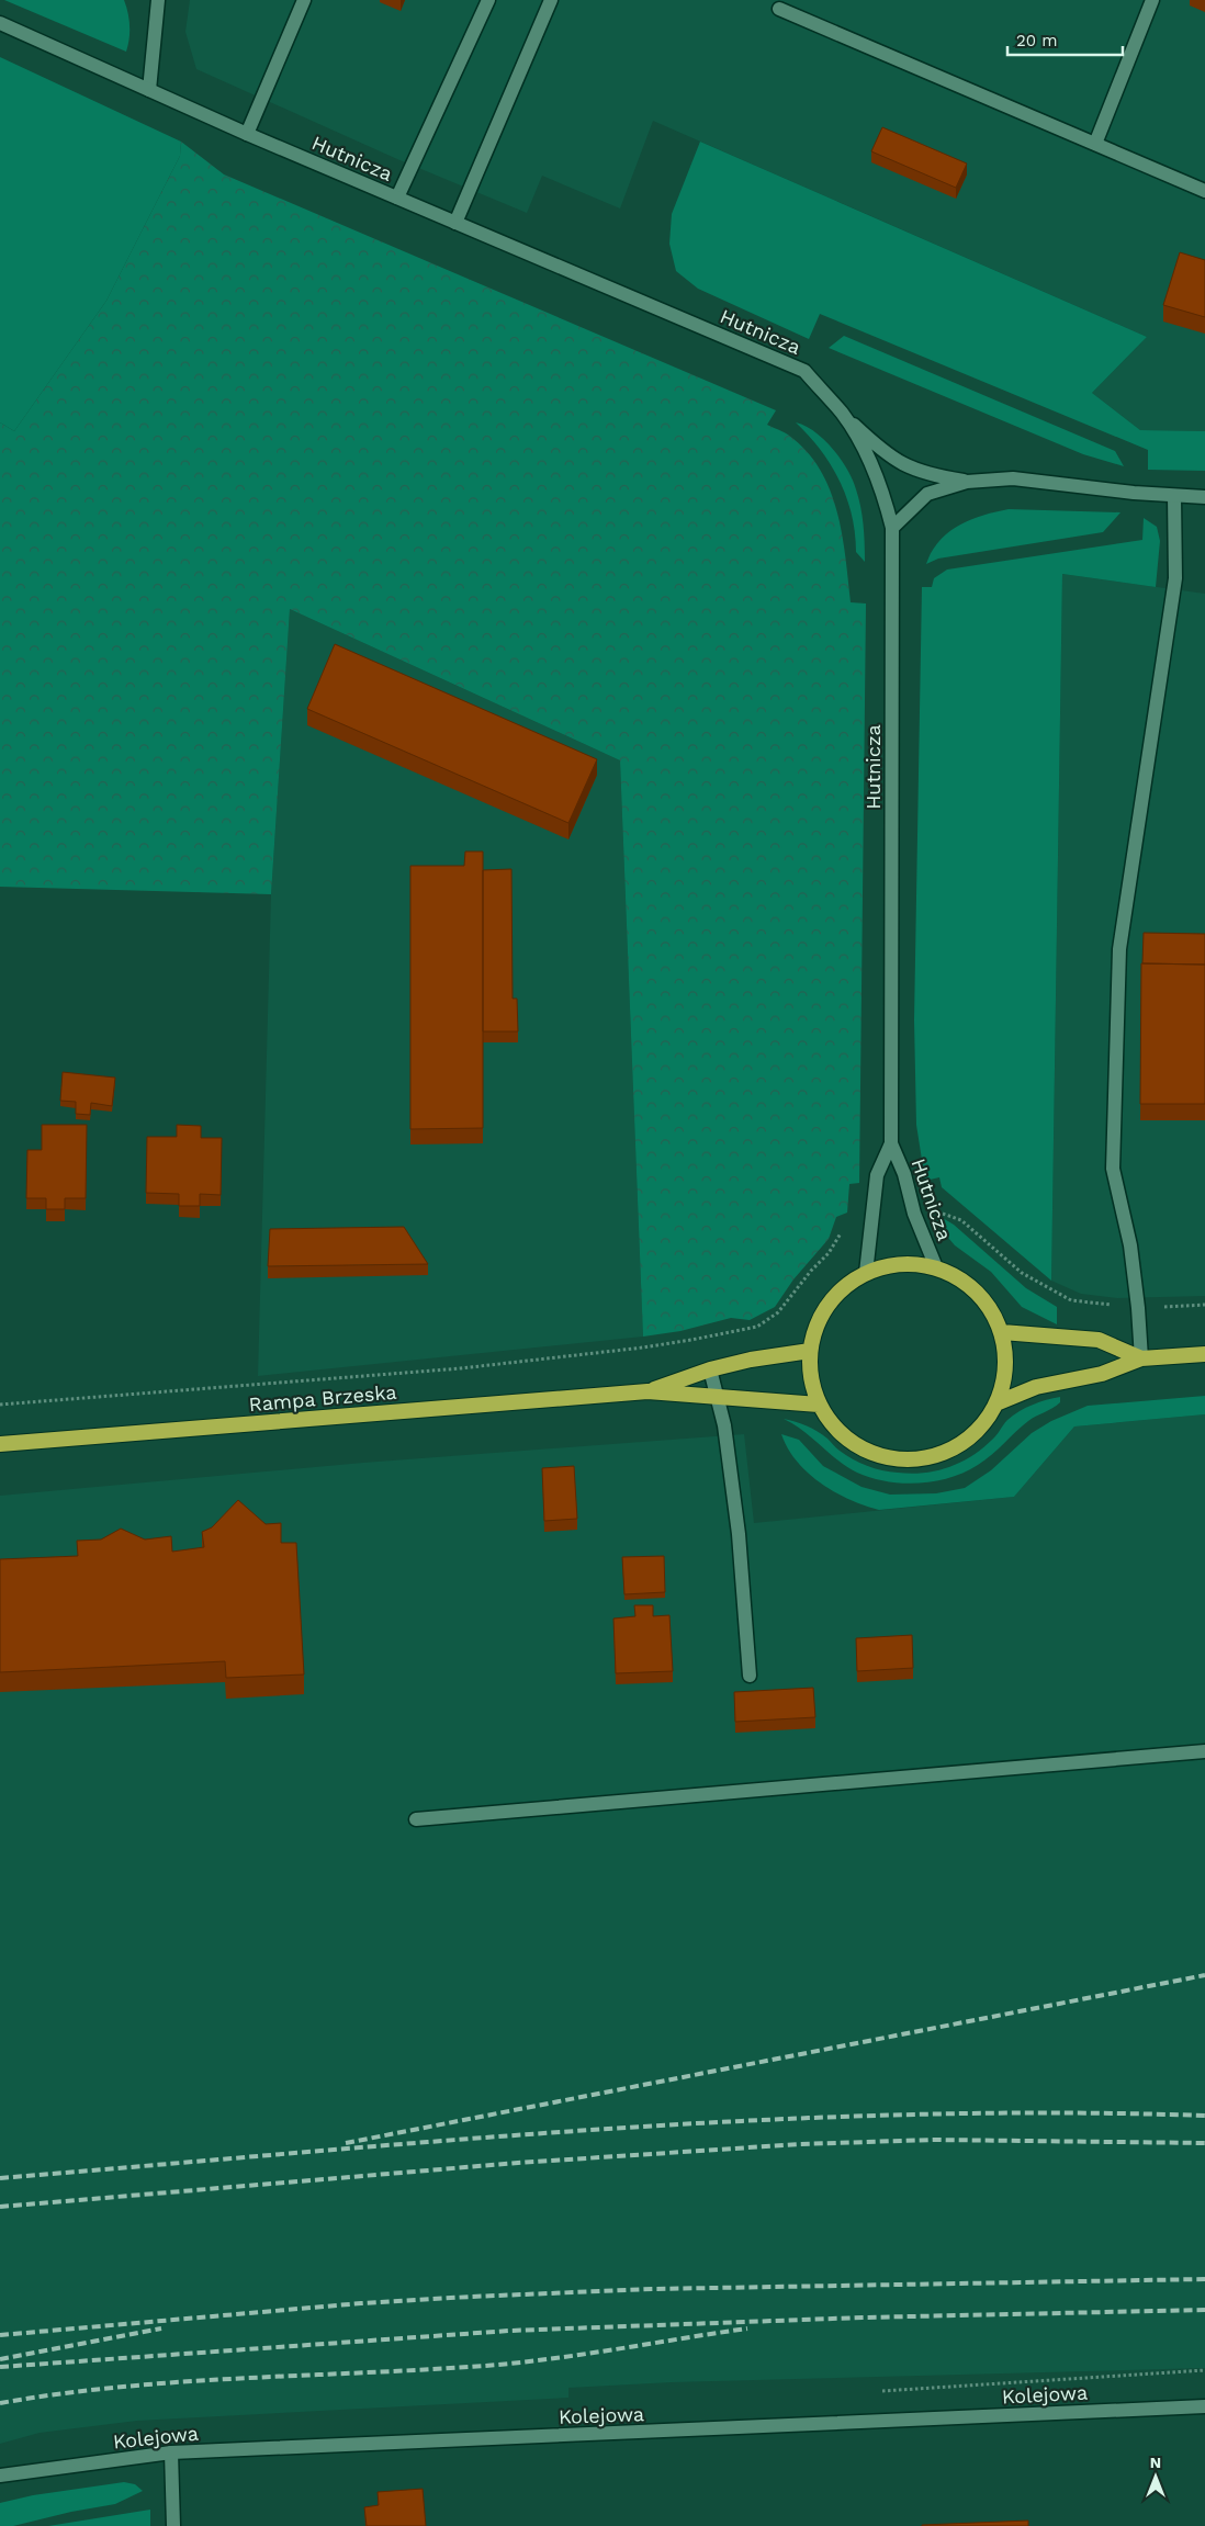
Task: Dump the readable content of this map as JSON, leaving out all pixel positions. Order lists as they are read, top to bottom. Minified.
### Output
{"streets":{"highway":["Rampa Brzeska"],"street":["Hutnicza","Kolejowa"]},"scale_bar":"20 m","north":"top"}
